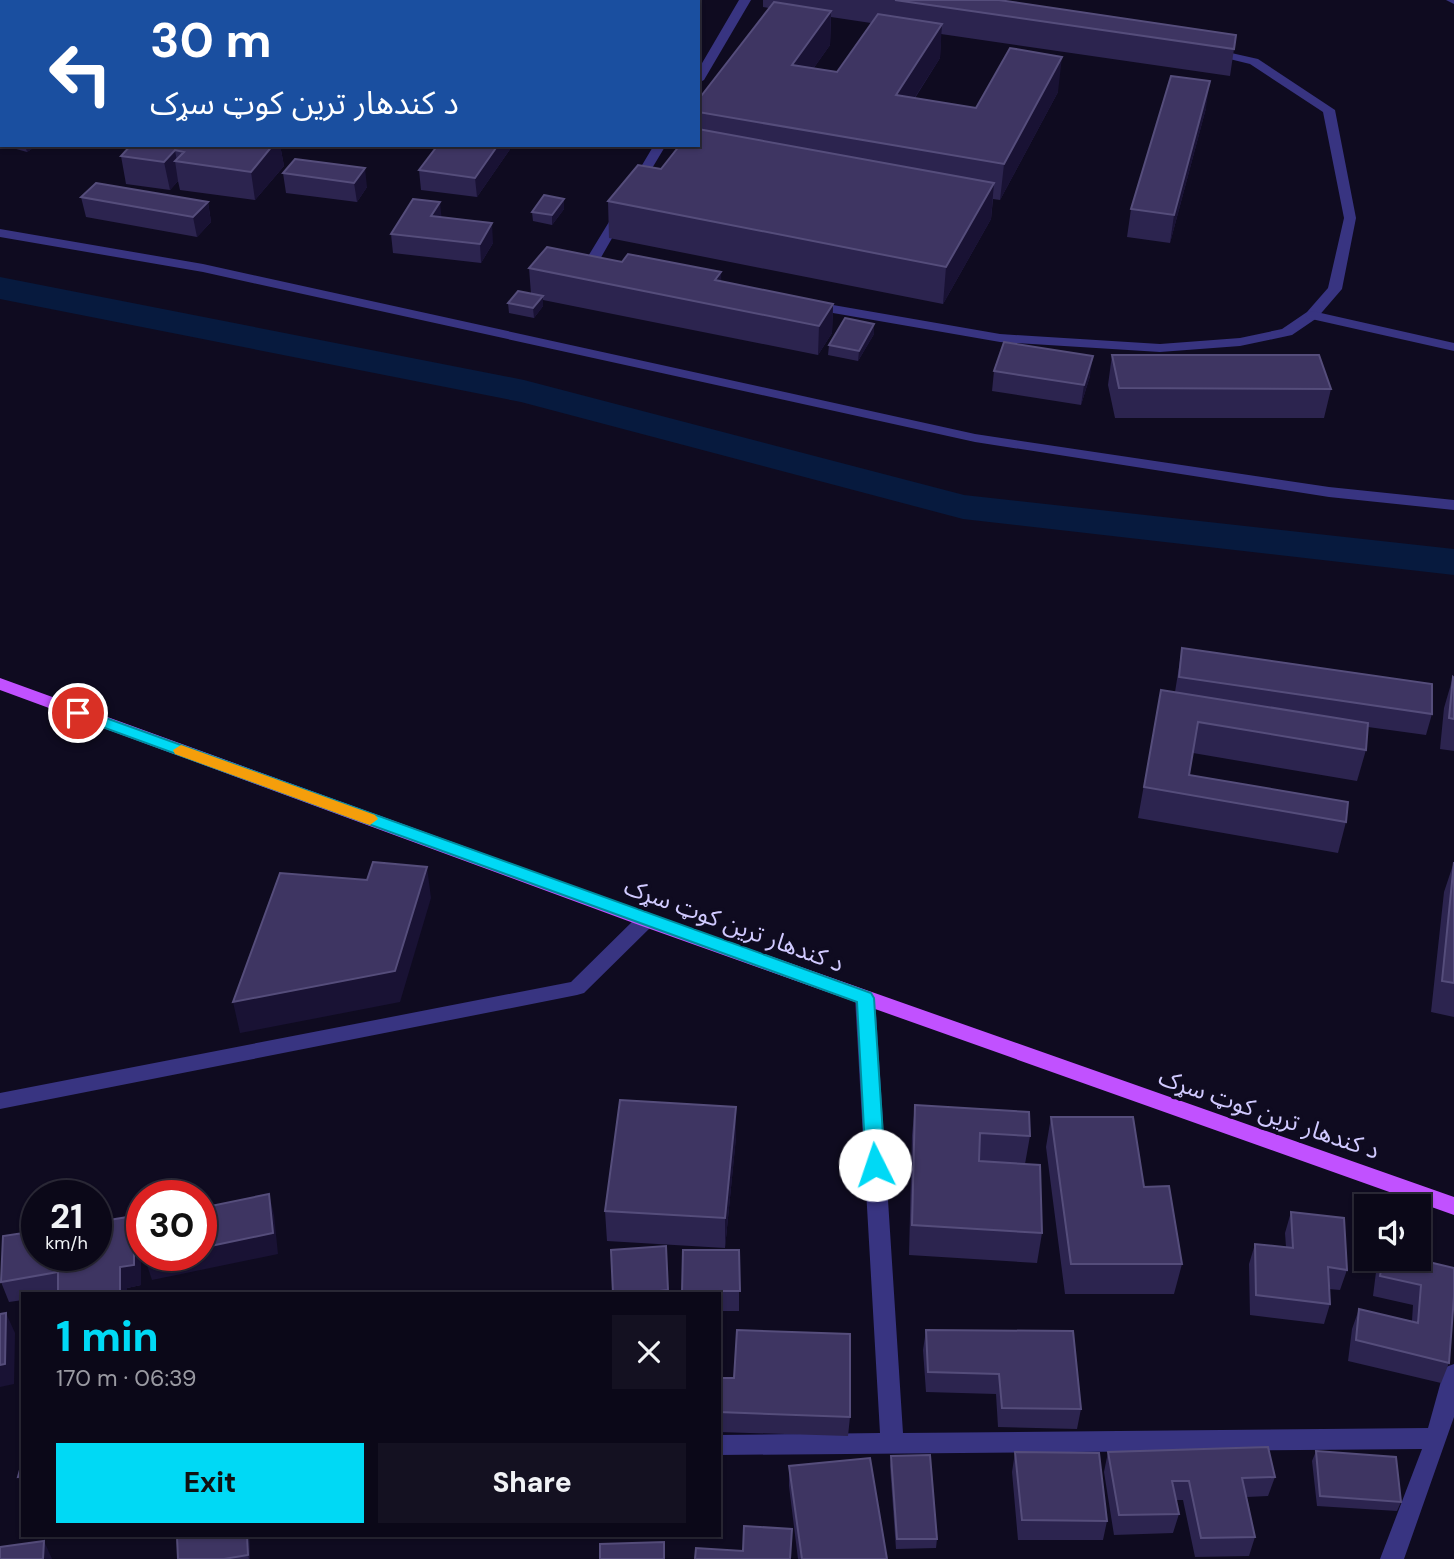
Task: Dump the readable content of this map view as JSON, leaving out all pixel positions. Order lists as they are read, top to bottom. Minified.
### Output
{"streets":{"main road":["د کندهار ترين کوټ سړک"]},"page":{"turn":["30 m","د کندهار ترين کوټ سړک"],"speed":"21 km/h","limit":"30","heading":["1 min","170 m · 06:39"],"buttons":["Exit","Share"]}}
